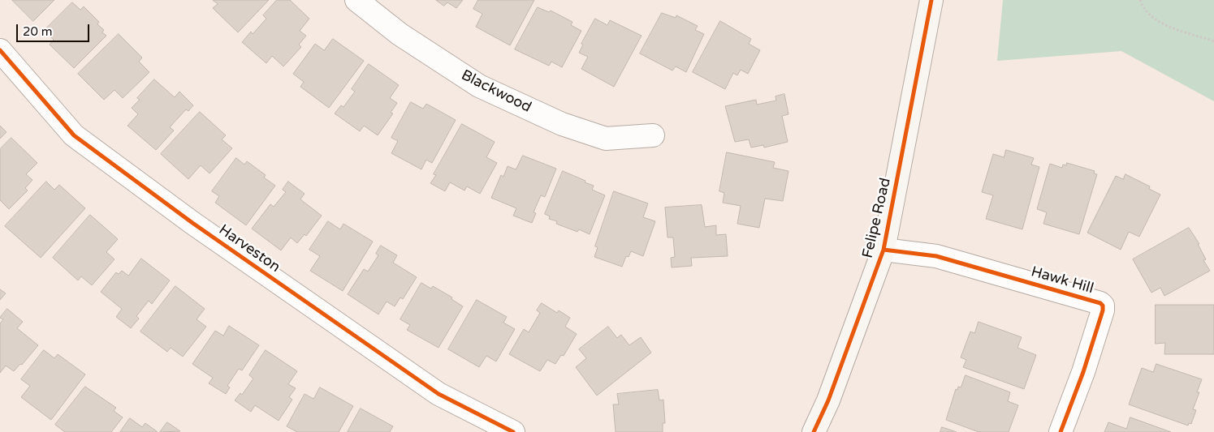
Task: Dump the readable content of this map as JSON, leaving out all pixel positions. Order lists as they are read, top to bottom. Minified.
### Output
{"streets":{"main road":["Felipe Road"],"street":["Blackwood","Harveston","Hawk Hill"]},"crossings":[["Felipe Road","Hawk Hill"]],"scale_bar":"20 m"}
